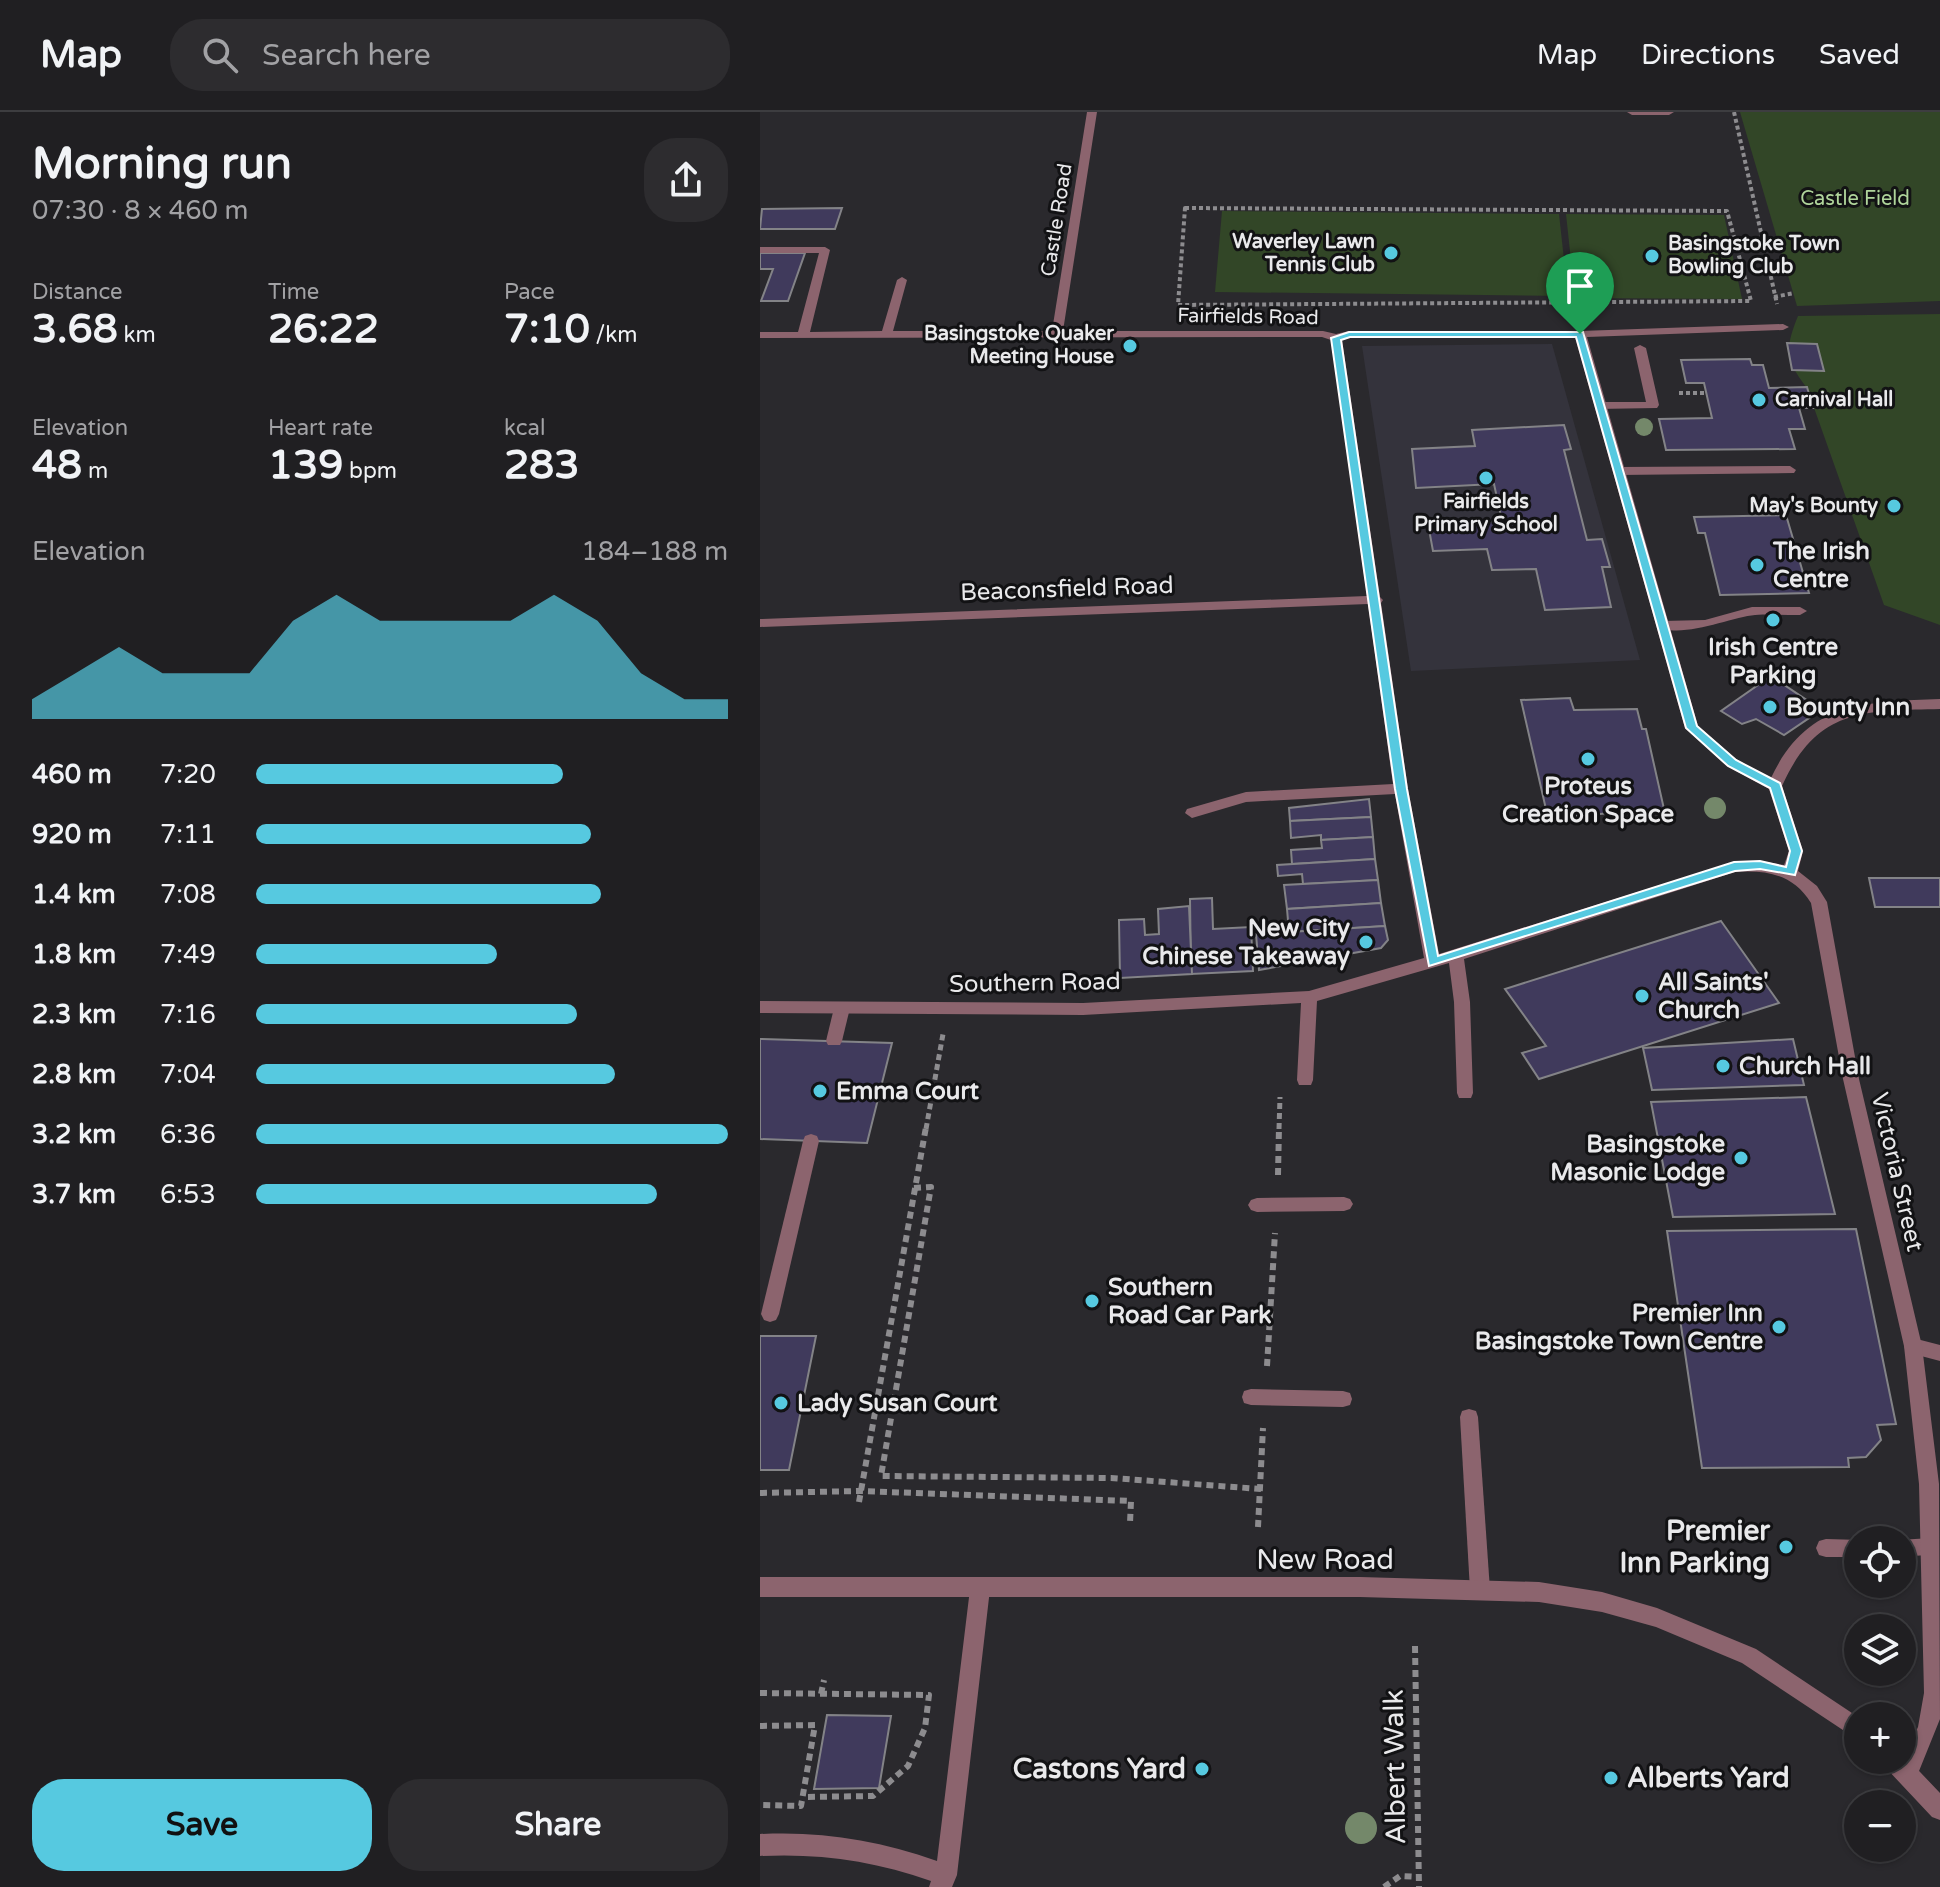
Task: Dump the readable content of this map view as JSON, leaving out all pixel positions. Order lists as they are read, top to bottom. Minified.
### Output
{"streets":{"street":["Castle Road","Fairfields Road","Beaconsfield Road","Southern Road","Victoria Street","New Road"],"path":["Albert Walk"]},"crossings":[["Castle Road","Fairfields Road"],["Southern Road","Victoria Street"]],"parks":["Castle Field"],"places":["Waverley Lawn Tennis Club","Basingstoke Town Bowling Club","Basingstoke Quaker Meeting House","Carnival Hall","Fairfields Primary School","May's Bounty","The Irish Centre","Irish Centre Parking","Bounty Inn","Proteus Creation Space","New City Chinese Takeaway","All Saints' Church","Church Hall","Emma Court","Basingstoke Masonic Lodge","Southern Road Car Park","Premier Inn Basingstoke Town Centre","Lady Susan Court","Premier Inn Parking","Castons Yard","Alberts Yard"],"page":{"header":"Map","search":"Search here","nav":["Map","Directions","Saved"],"heading":["Morning run","07:30 · 8 × 460 m"],"stats":[["Distance","3.68 km"],["Time","26:22"],["Pace","7:10 /km"],["Elevation","48 m"],["Heart rate","139 bpm"],["kcal","283"]],"chart":["Elevation","184–188 m"],"list":[{"name":"460 m","note":"7:20"},{"name":"920 m","note":"7:11"},{"name":"1.4 km","note":"7:08"},{"name":"1.8 km","note":"7:49"},{"name":"2.3 km","note":"7:16"},{"name":"2.8 km","note":"7:04"},{"name":"3.2 km","note":"6:36"},{"name":"3.7 km","note":"6:53"}],"map_buttons":["+","−"],"buttons":["Save","Share"]}}
